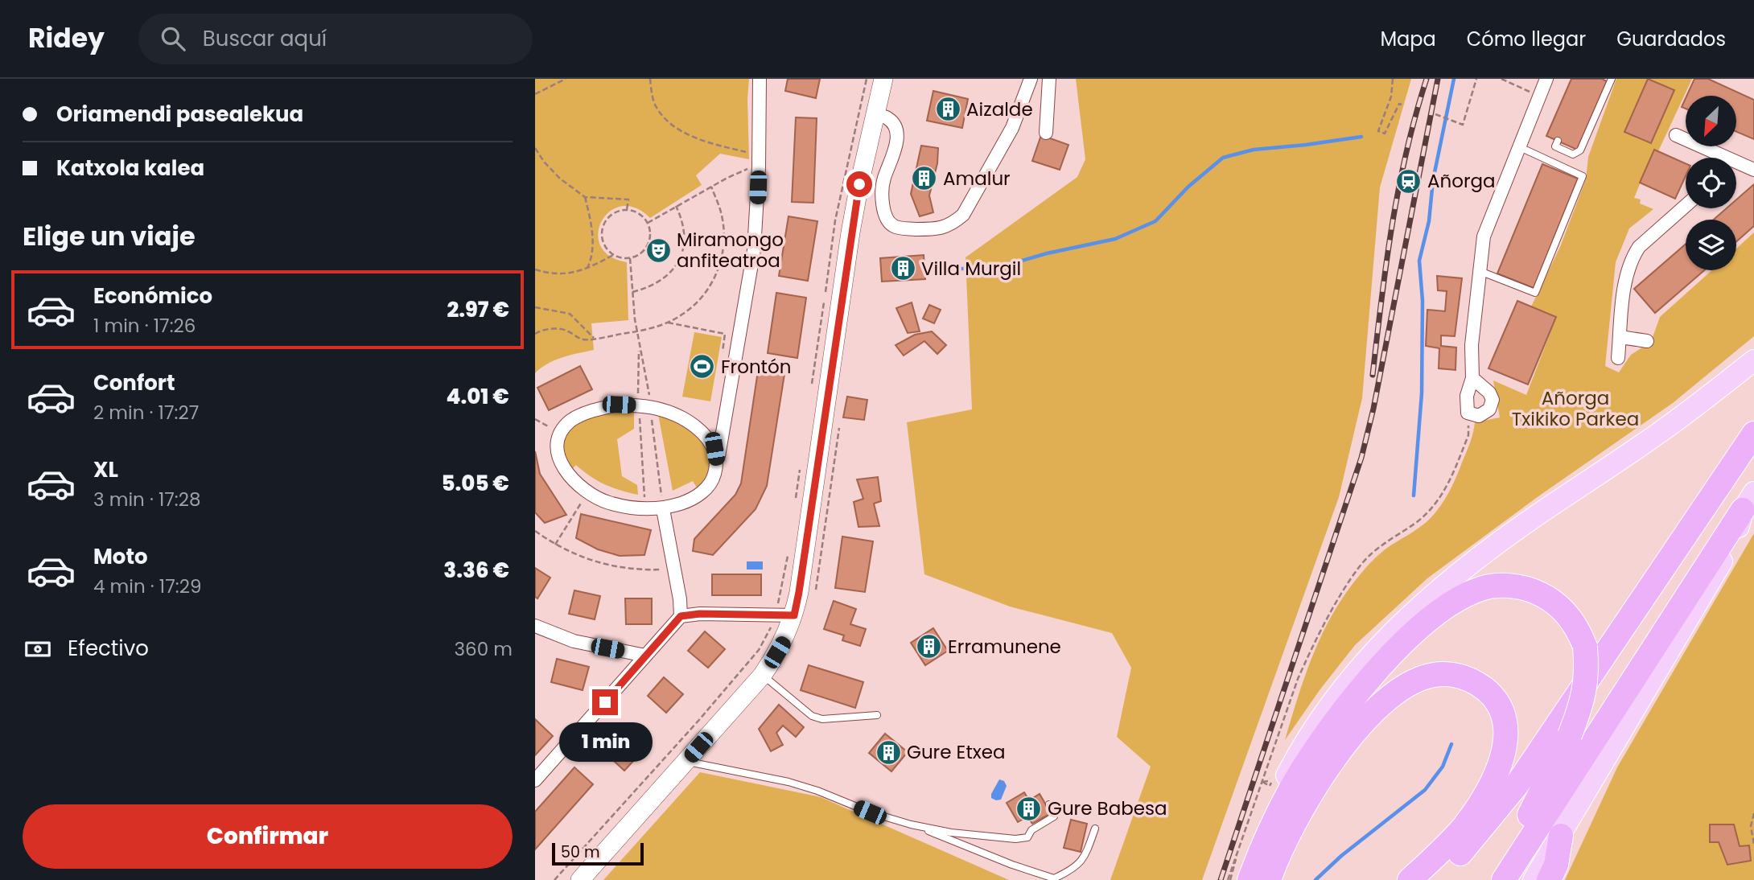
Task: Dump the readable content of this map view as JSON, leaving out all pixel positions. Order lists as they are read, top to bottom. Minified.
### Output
{"parks":["Añorga Txikiko Parkea"],"places":{"building":["Aizalde","Amalur","Villa Murgil","Erramunene","Gure Etxea","Gure Babesa"],"station":["Añorga"],"theatre":["Miramongo anfiteatroa"],"sports":["Frontón"]},"scale_bar":"50 m","north":"bottom left","page":{"header":"Ridey","search":"Buscar aquí","nav":["Mapa","Cómo llegar","Guardados"],"banner":["Oriamendi pasealekua","Katxola kalea"],"heading":"Elige un viaje","list":[{"name":"Económico","note":"1 min · 17:26","value":"2.97 €"},{"name":"Confort","note":"2 min · 17:27","value":"4.01 €"},{"name":"XL","note":"3 min · 17:28","value":"5.05 €"},{"name":"Moto","note":"4 min · 17:29","value":"3.36 €"}],"pay":["Efectivo","360 m"],"bubble":"1 min","buttons":"Confirmar","scale":"50 m"}}
